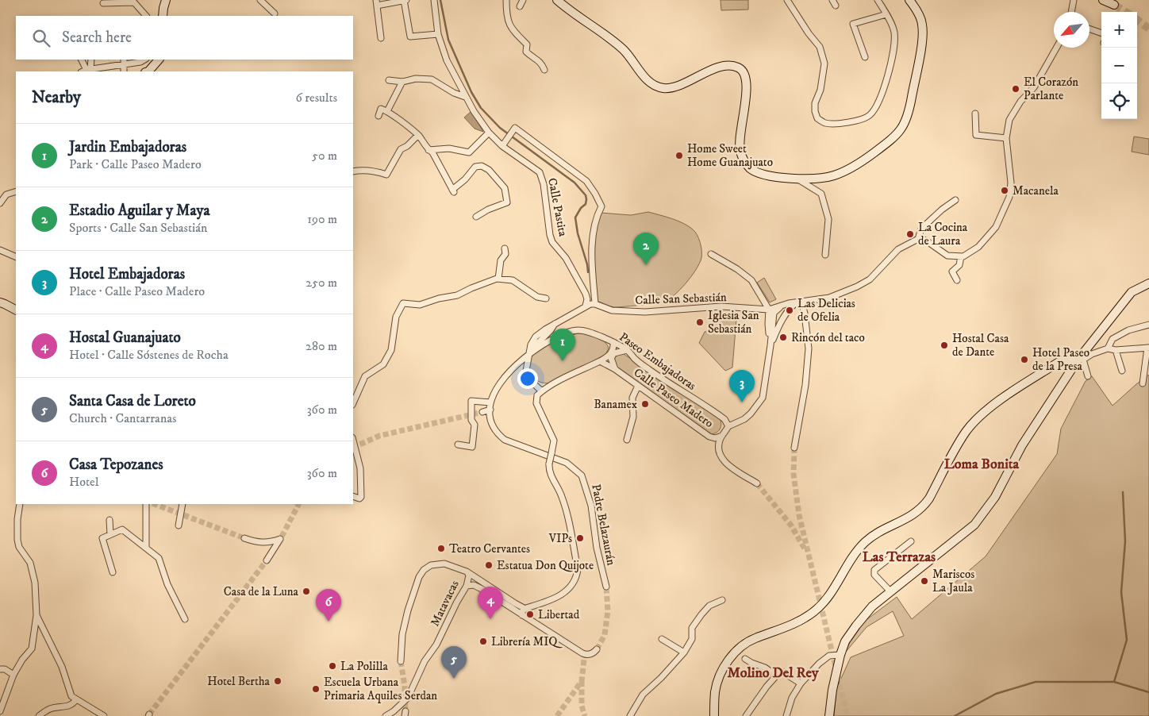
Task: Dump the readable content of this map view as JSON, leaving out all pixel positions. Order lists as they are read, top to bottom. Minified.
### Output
{"streets":{"street":["Calle Pastita","Calle San Sebastián","Paseo Embajadoras","Calle Paseo Madero","Padre Belazaurán","Matavacas"]},"crossings":[["Calle San Sebastián","Calle Paseo Madero"],["Paseo Embajadoras","Calle Paseo Madero"],["Paseo Embajadoras","Padre Belazaurán"]],"districts":["Loma Bonita","Las Terrazas","Molino Del Rey"],"places":["El Corazón Parlante","Home Sweet Home Guanajuato","Macanela","La Cocina de Laura","Las Delicias de Ofelia","Iglesia San Sebastián","Rincón del taco","Hostal Casa de Dante","Hotel Paseo de la Presa","Banamex","VIPs","Teatro Cervantes","Estatua Don Quijote","Mariscos La Jaula","Casa de la Luna","Libertad","Librería MIQ","La Polilla","Hotel Bertha","Escuela Urbana Primaria Aquiles Serdan"],"north":"bottom left","page":{"map_buttons":["+","−"],"search":"Search here","heading":["Nearby","6 results"],"list":[{"mark":"1","name":"Jardin Embajadoras","note":"Park · Calle Paseo Madero","value":"50 m"},{"mark":"2","name":"Estadio Aguilar y Maya","note":"Sports · Calle San Sebastián","value":"190 m"},{"mark":"3","name":"Hotel Embajadoras","note":"Place · Calle Paseo Madero","value":"250 m"},{"mark":"4","name":"Hostal Guanajuato","note":"Hotel · Calle Sóstenes de Rocha","value":"280 m"},{"mark":"5","name":"Santa Casa de Loreto","note":"Church · Cantarranas","value":"360 m"},{"mark":"6","name":"Casa Tepozanes","note":"Hotel","value":"360 m"}],"pins":["2","1","3","4","6","5"]}}
